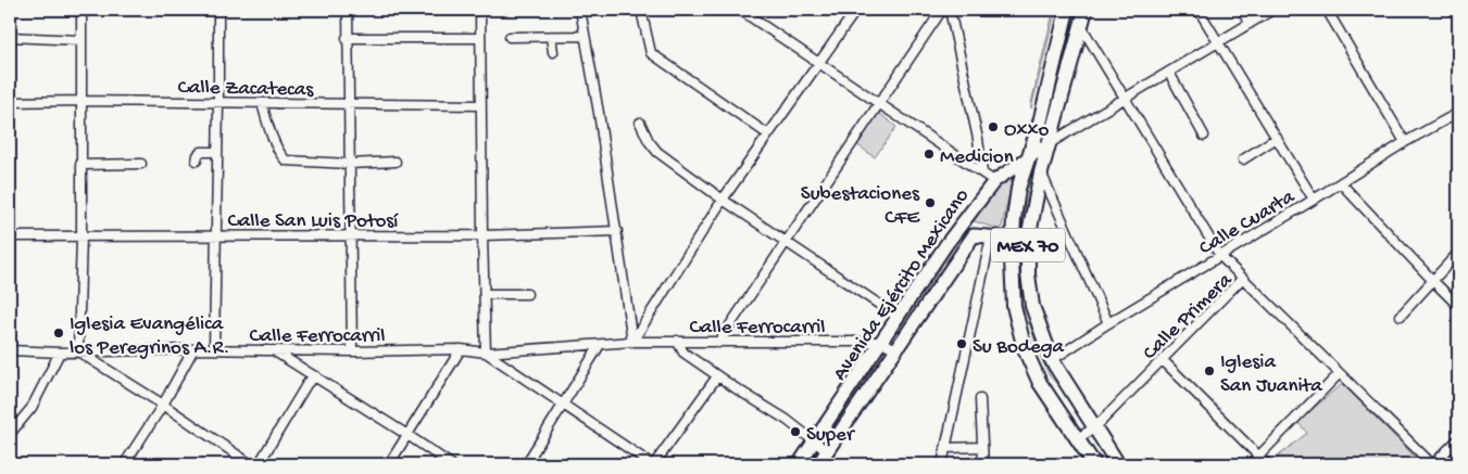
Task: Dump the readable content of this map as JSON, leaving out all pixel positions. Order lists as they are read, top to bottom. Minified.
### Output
{"streets":{"main road":["MEX 70","Avenida Ejército Mexicano"],"street":["Calle Zacatecas","Calle San Luis Potosí","Calle Cuarta","Calle Primera","Calle Ferrocarril"]},"crossings":[["Calle Cuarta","MEX 70"],["MEX 70","Avenida Ejército Mexicano"],["MEX 70","Calle Primera"],["Avenida Ejército Mexicano","Calle Ferrocarril"]],"places":["Oxxo","Medicion","Subestaciones CFE","Iglesia Evangélica los Peregrinos A.R.","Su Bodega","Iglesia San Juanita","Super"]}
